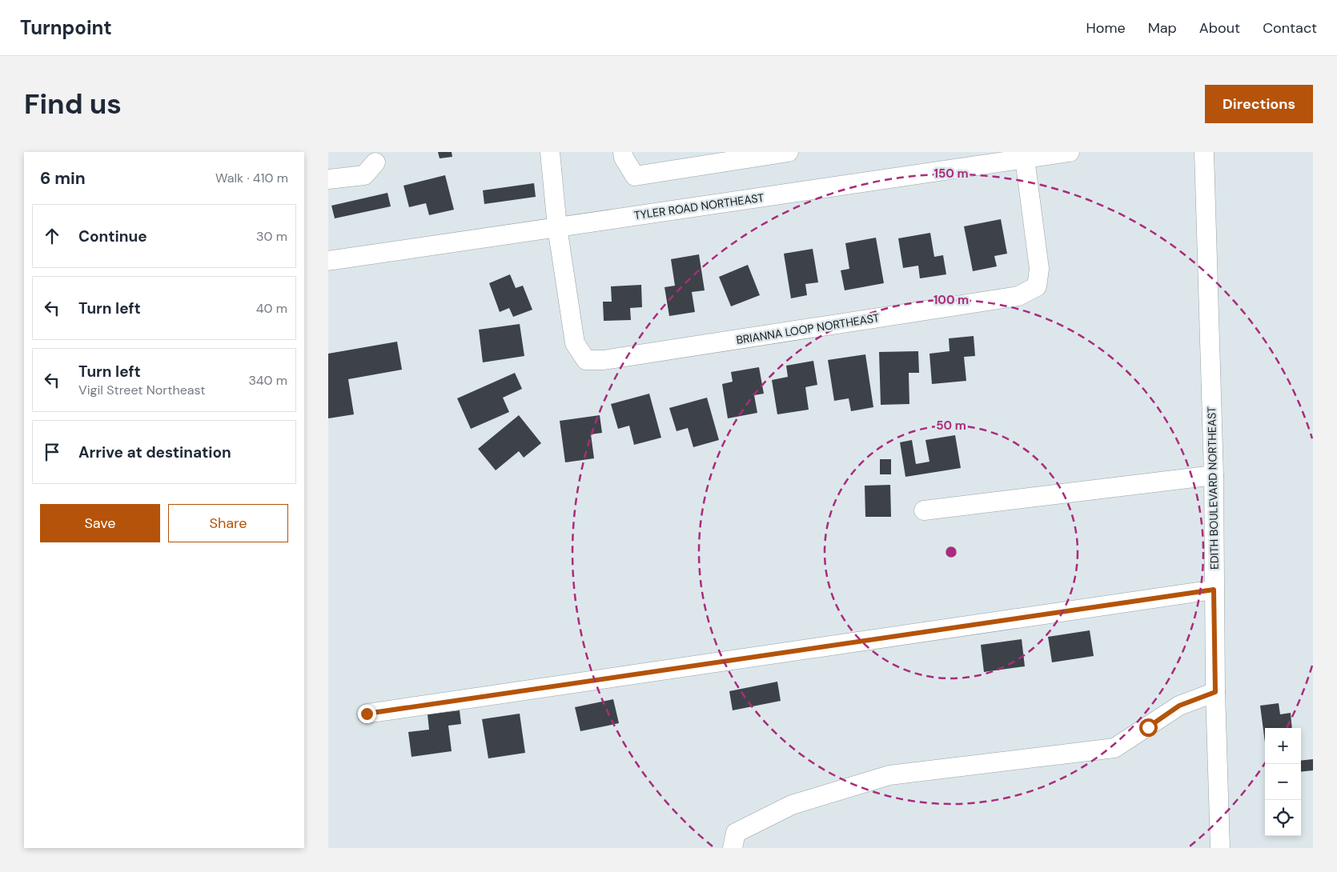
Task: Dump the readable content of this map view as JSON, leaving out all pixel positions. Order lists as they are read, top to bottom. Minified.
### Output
{"streets":{"street":["TYLER ROAD NORTHEAST","BRIANNA LOOP NORTHEAST","EDITH BOULEVARD NORTHEAST"]},"crossings":[["TYLER ROAD NORTHEAST","BRIANNA LOOP NORTHEAST"]],"page":{"header":"Turnpoint","nav":["Home","Map","About","Contact"],"buttons":["Directions",["Save","Share"]],"title":"Find us","heading":["6 min","Walk · 410 m"],"list":[["Continue","30 m"],["Turn left","40 m"],["Turn left","Vigil Street Northeast","340 m"],"Arrive at destination"],"map_buttons":["+","−"]},"rings":["150 m","100 m","50 m"]}
